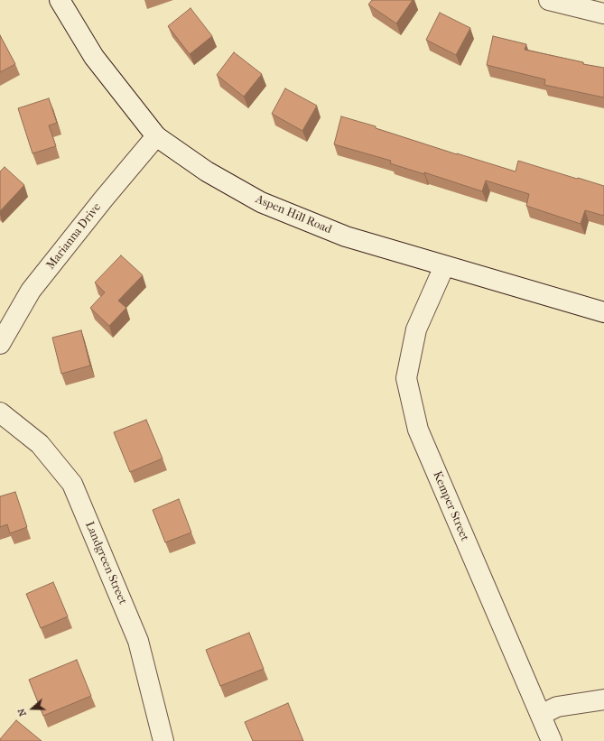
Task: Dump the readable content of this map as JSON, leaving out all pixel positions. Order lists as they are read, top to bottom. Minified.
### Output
{"streets":{"street":["Aspen Hill Road","Marianna Drive","Kemper Street","Landgreen Street"]},"crossings":[["Aspen Hill Road","Marianna Drive"],["Aspen Hill Road","Kemper Street"]],"north":"left"}
